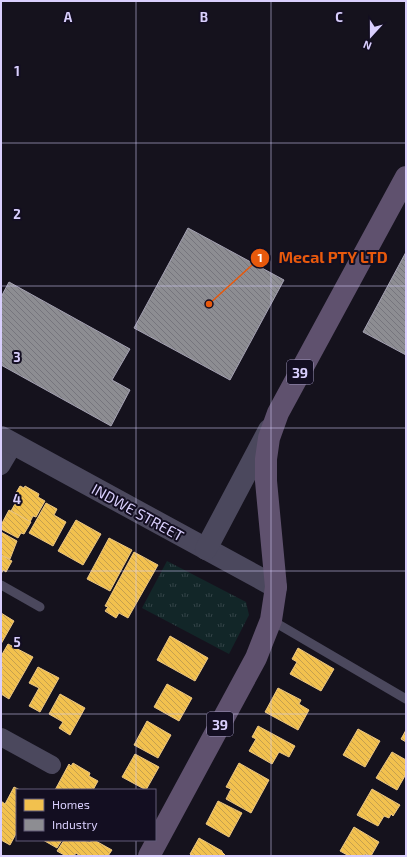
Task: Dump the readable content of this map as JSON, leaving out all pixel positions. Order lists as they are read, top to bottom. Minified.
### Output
{"streets":{"main road":["39"],"street":["INDWE STREET"]},"crossings":[["39","INDWE STREET"]],"places":["Mecal PTY LTD"],"legend":["Homes","Industry"],"north":"bottom","grid":{"columns":["A","B","C"],"rows":["1","2","3","4","5"]}}
